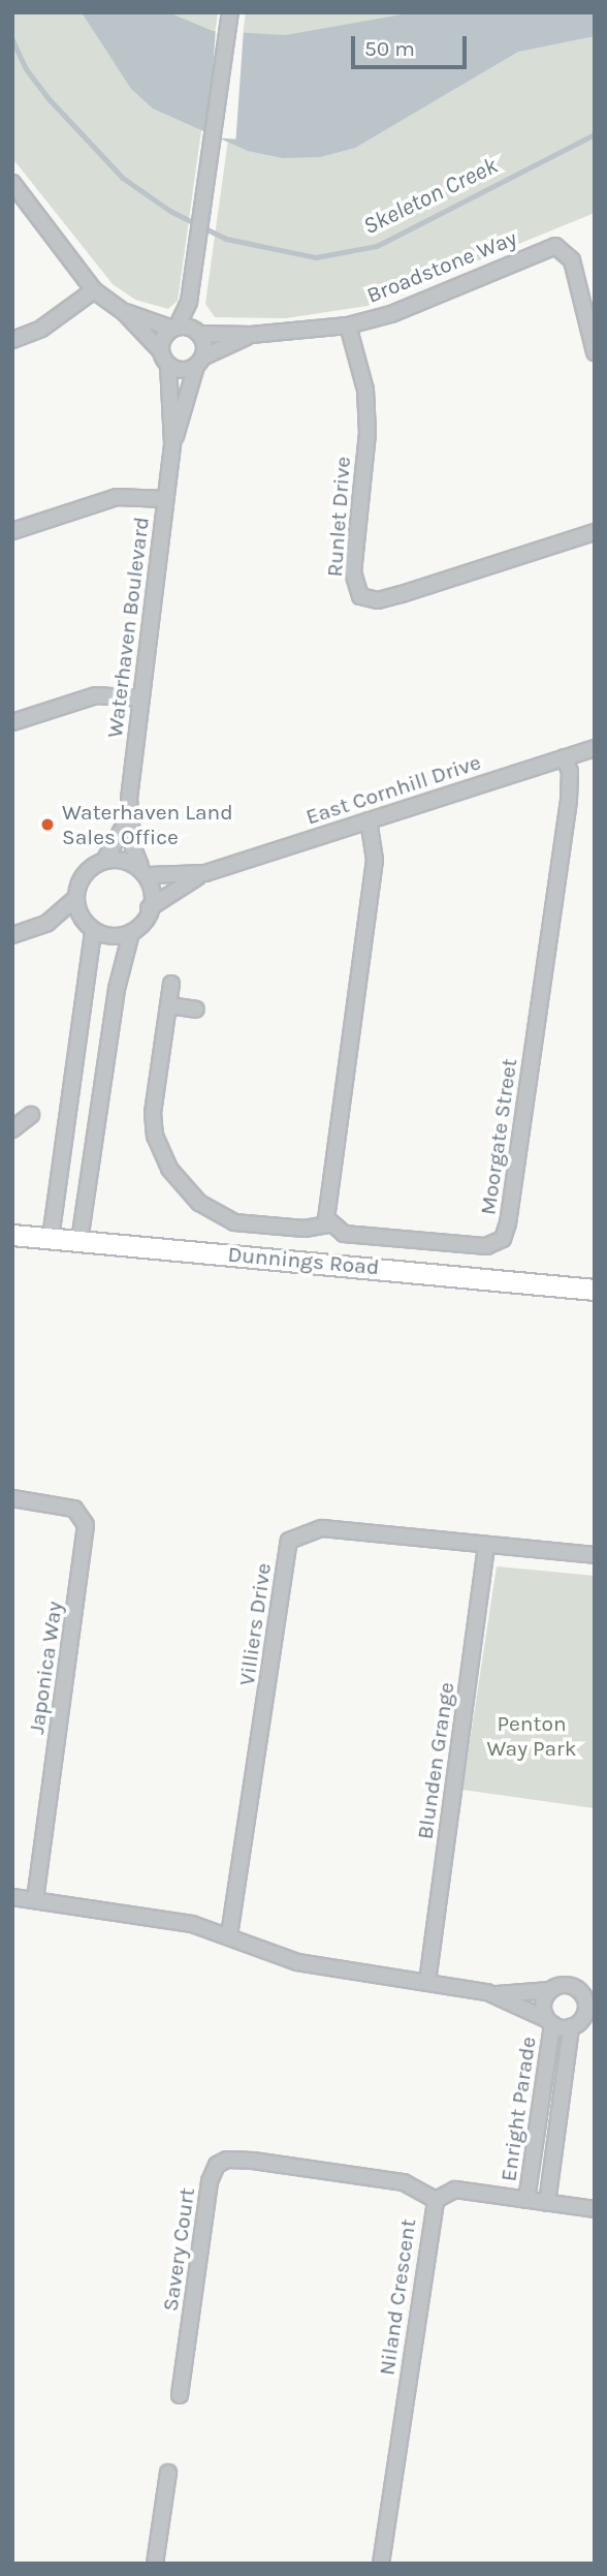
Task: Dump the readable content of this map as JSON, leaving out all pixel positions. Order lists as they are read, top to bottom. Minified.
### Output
{"streets":{"street":["Broadstone Way","Runlet Drive","Waterhaven Boulevard","East Cornhill Drive","Moorgate Street","Dunnings Road","Villiers Drive","Japonica Way","Blunden Grange","Enright Parade","Savery Court","Niland Crescent"]},"crossings":[["Broadstone Way","Runlet Drive"],["Broadstone Way","Waterhaven Boulevard"],["Waterhaven Boulevard","East Cornhill Drive"],["East Cornhill Drive","Moorgate Street"],["Villiers Drive","Blunden Grange"],["Enright Parade","Niland Crescent"],["Savery Court","Niland Crescent"]],"water":["Skeleton Creek"],"parks":["Penton Way Park"],"places":["Waterhaven Land Sales Office"],"scale_bar":"50 m"}
